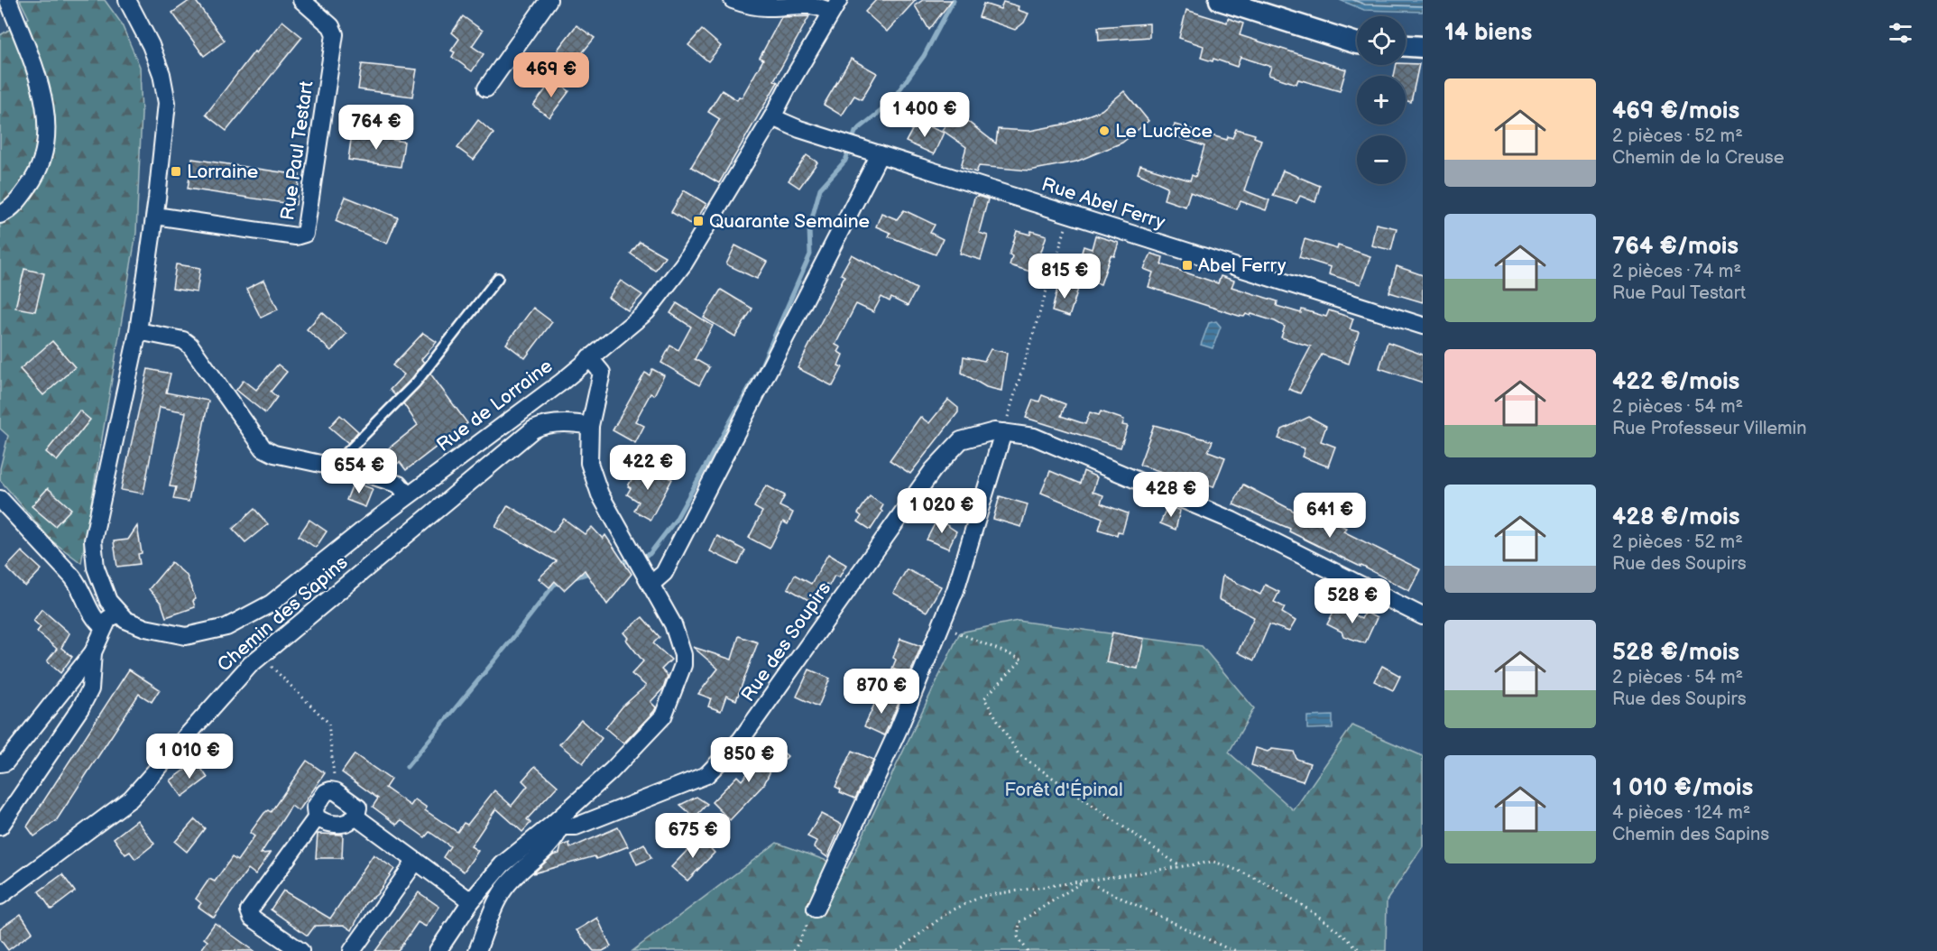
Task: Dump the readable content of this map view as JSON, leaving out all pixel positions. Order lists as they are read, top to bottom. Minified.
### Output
{"streets":{"street":["Rue Paul Testart","Rue Abel Ferry","Rue de Lorraine","Chemin des Sapins","Rue des Soupirs"]},"crossings":[["Rue Abel Ferry","Rue de Lorraine"]],"parks":["Forêt d'Épinal"],"places":{"other":["Le Lucrèce"],"transit":["Lorraine","Quarante Semaine","Abel Ferry"]},"page":{"heading":"14 biens","map_buttons":["+","−"],"price":["469 €","1 400 €","764 €","815 €","422 €","654 €","428 €","1 020 €","641 €","528 €","870 €","1 010 €","850 €","675 €"],"list":[{"name":"469 €/mois","note":"2 pièces · 52 m² · Chemin de la Creuse"},{"name":"764 €/mois","note":"2 pièces · 74 m² · Rue Paul Testart"},{"name":"422 €/mois","note":"2 pièces · 54 m² · Rue Professeur Villemin"},{"name":"428 €/mois","note":"2 pièces · 52 m² · Rue des Soupirs"},{"name":"528 €/mois","note":"2 pièces · 54 m² · Rue des Soupirs"},{"name":"1 010 €/mois","note":"4 pièces · 124 m² · Chemin des Sapins"}]}}
